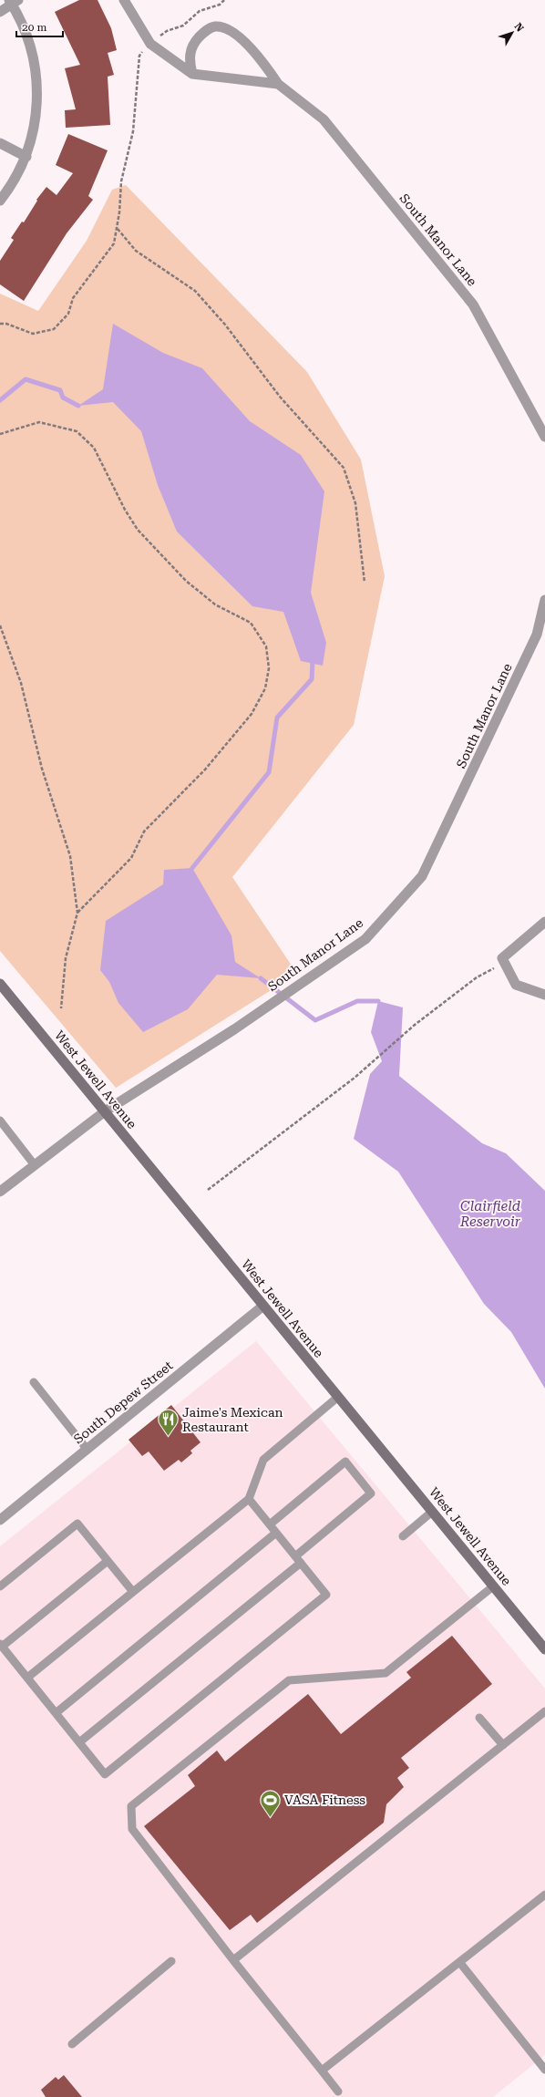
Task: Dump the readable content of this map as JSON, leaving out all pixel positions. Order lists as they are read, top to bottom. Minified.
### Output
{"streets":{"main road":["West Jewell Avenue"],"street":["South Manor Lane","South Depew Street"]},"crossings":[["South Manor Lane","West Jewell Avenue"],["West Jewell Avenue","South Depew Street"]],"water":["Clairfield Reservoir"],"places":{"restaurant":["Jaime's Mexican Restaurant"],"sports":["VASA Fitness"]},"scale_bar":"20 m","north":"top right"}
